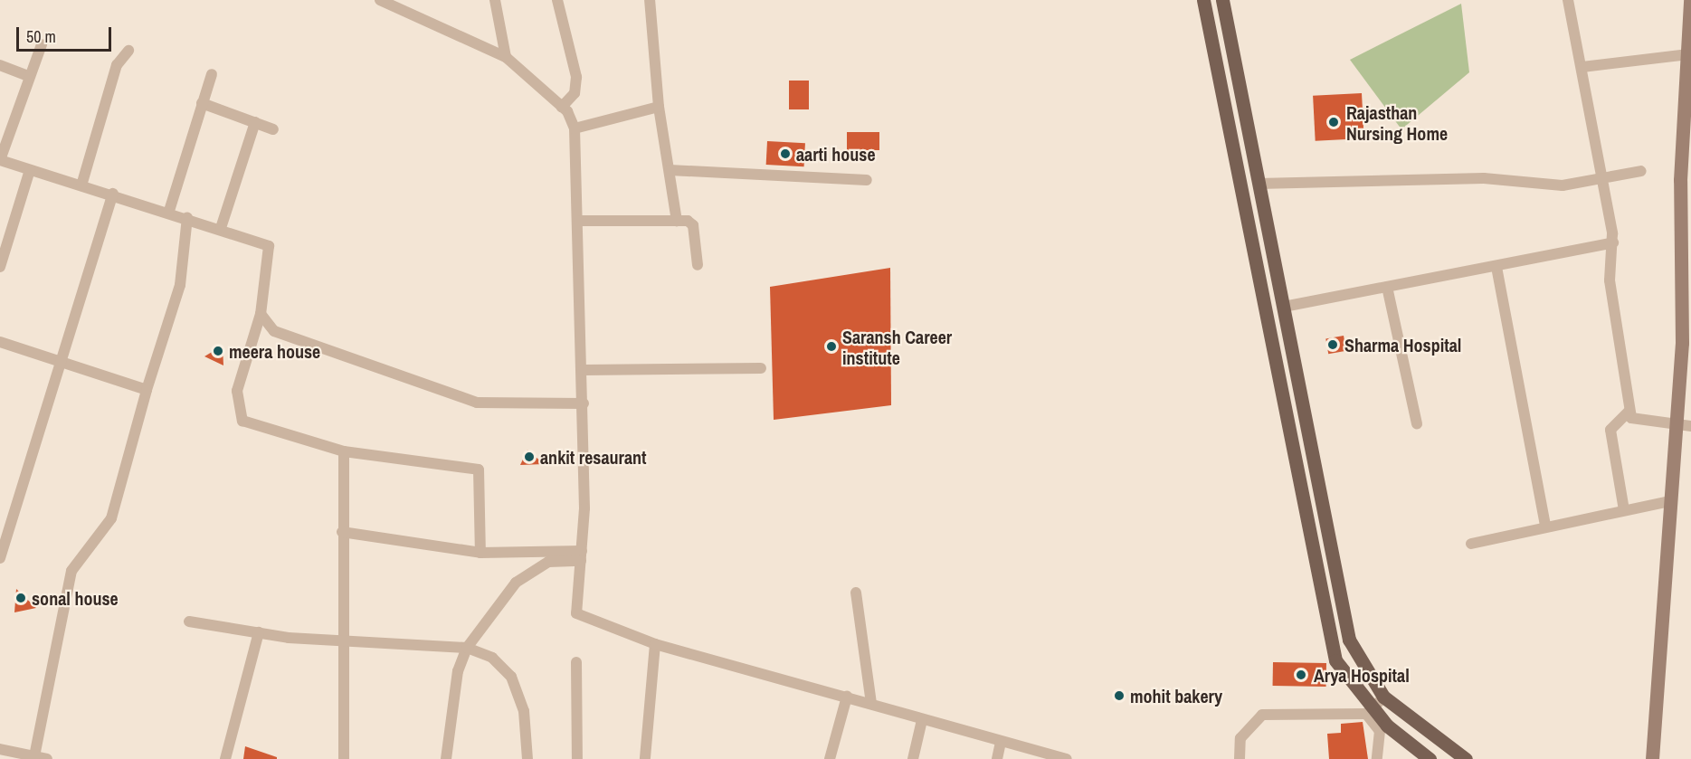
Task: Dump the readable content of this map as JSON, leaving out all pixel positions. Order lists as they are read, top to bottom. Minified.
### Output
{"places":["Rajasthan Nursing Home","aarti house","Sharma Hospital","Saransh Career institute","meera house","ankit resaurant","sonal house","Arya Hospital","mohit bakery"],"scale_bar":"50 m"}
